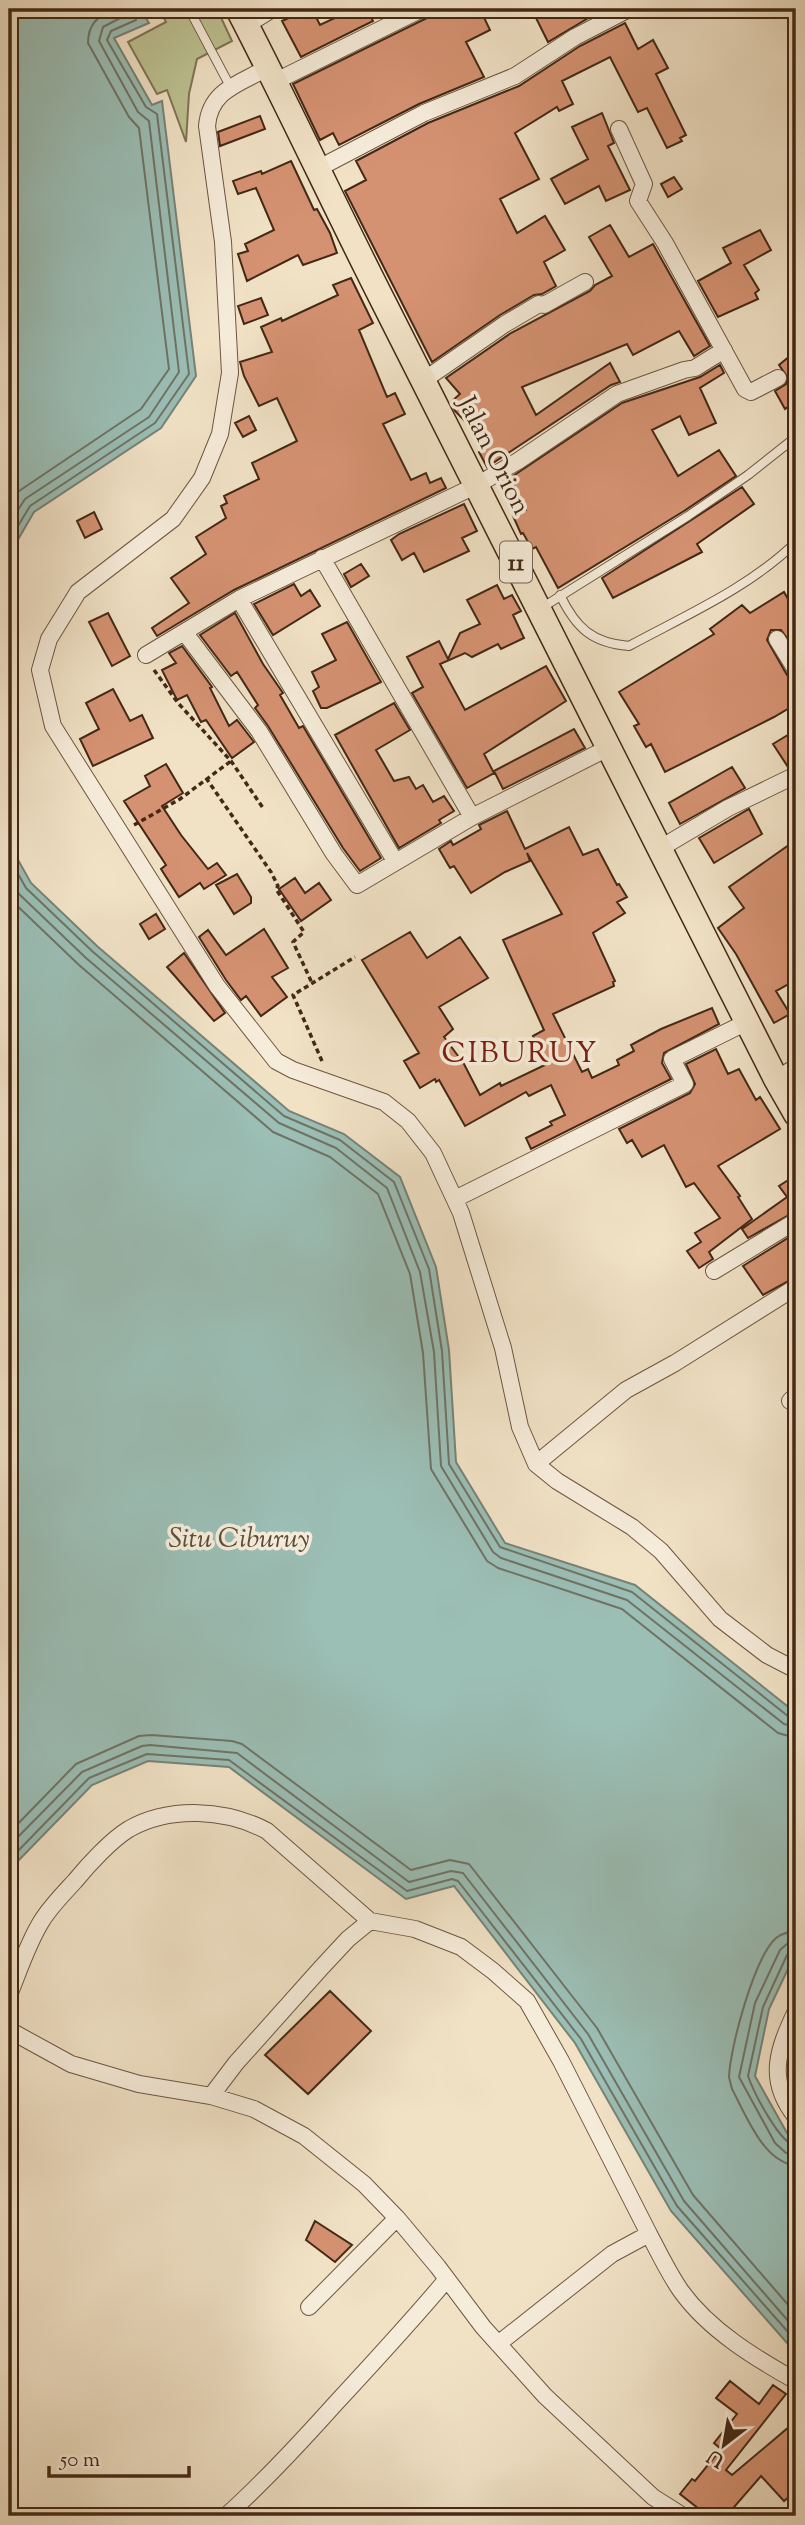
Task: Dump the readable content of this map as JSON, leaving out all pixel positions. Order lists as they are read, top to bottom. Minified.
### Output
{"streets":{"highway":["Jalan Orion","11"]},"districts":["CIBURUY"],"water":["Situ Ciburuy"],"scale_bar":"50 m","north":"bottom left"}
